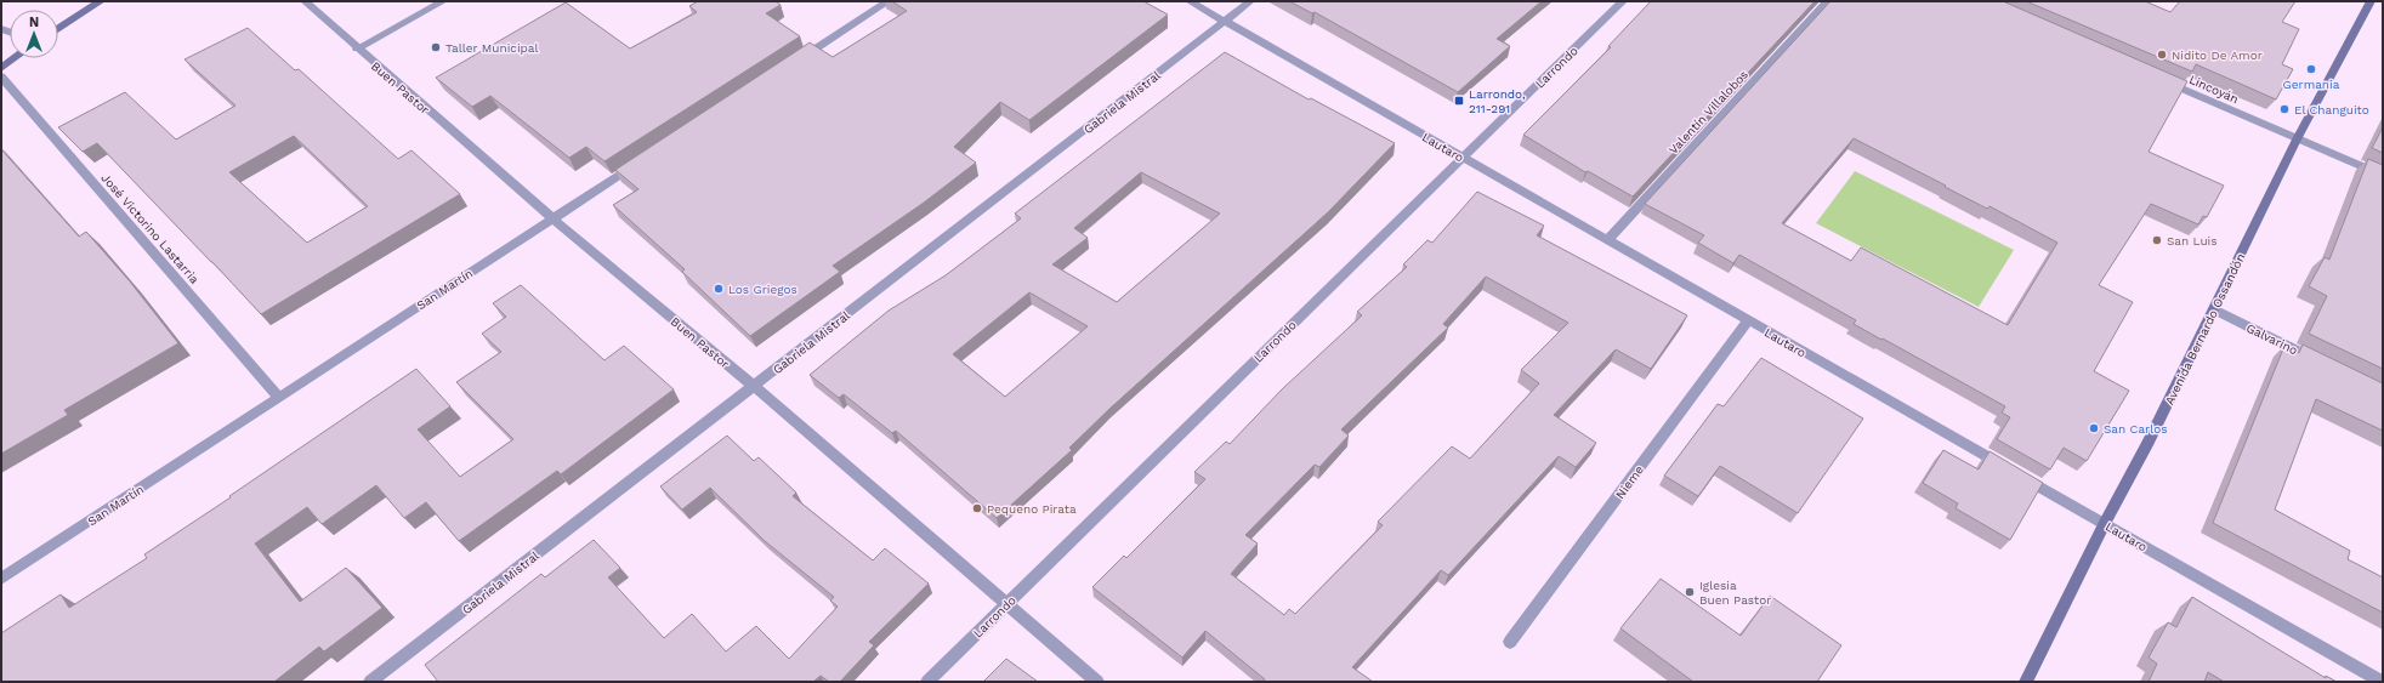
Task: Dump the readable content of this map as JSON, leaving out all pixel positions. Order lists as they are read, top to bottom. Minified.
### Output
{"streets":{"main road":["Avenida Bernardo Ossandón"],"street":["Larrondo","Buen Pastor","Lincoyán","Gabriela Mistral","Valentín Villalobos","Lautaro","José Victorino Lastarria","San Martín","Galvarino","Nieme"]},"crossings":[["Larrondo","Buen Pastor"],["Larrondo","Lautaro"],["Buen Pastor","Gabriela Mistral"],["Buen Pastor","San Martín"],["Lincoyán","Avenida Bernardo Ossandón"],["Gabriela Mistral","Lautaro"],["Valentín Villalobos","Lautaro"],["Lautaro","Avenida Bernardo Ossandón"],["Lautaro","Nieme"],["José Victorino Lastarria","San Martín"],["Avenida Bernardo Ossandón","Galvarino"]],"places":{"other":["Taller Municipal","Nidito De Amor","Germania","El Changuito","San Luis","Los Griegos","San Carlos","Pequeno Pirata","Iglesia Buen Pastor"],"transit":["Larrondo, 211-291"]},"north":"top"}
